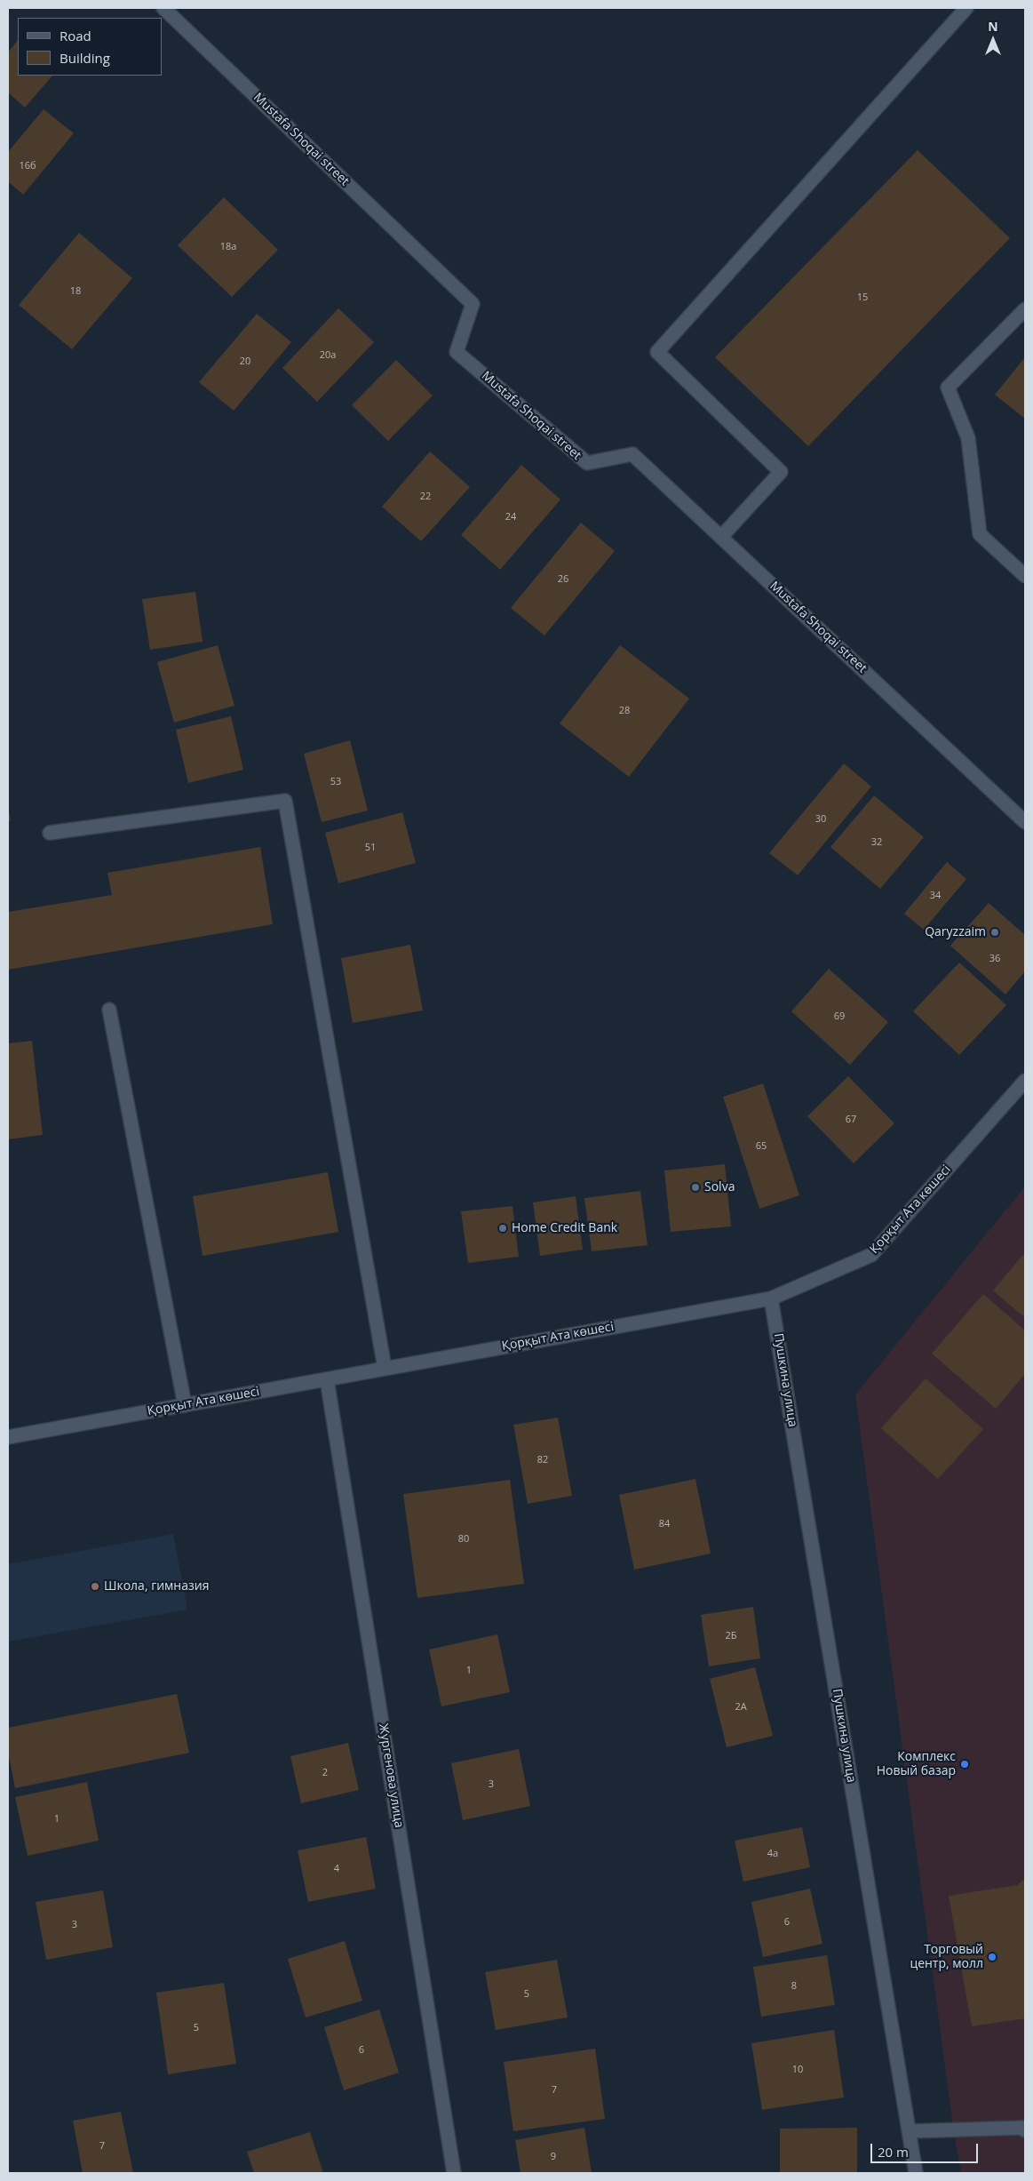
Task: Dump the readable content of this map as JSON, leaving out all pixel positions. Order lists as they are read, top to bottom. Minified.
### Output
{"streets":{"street":["Mustafa Shoqai street","Қорқыт Ата көшесі","Пушкина улица","Жургенова улица"]},"crossings":[["Қорқыт Ата көшесі","Пушкина улица"],["Қорқыт Ата көшесі","Жургенова улица"]],"places":["Qaryzzaim","Solva","Home Credit Bank","Школа, гимназия","Комплекс Новый базар","Торговый центр, молл"],"house_numbers":["16б","18а","18","15","20а","20","22","24","26","28","53","30","32","51","34","36","69","67","65","82","84","80","2Б","1","2А","2","3","1","4а","4","6","3","8","5","5","6","10","7","7","9"],"legend":["Road","Building"],"scale_bar":"20 m","north":"top"}
